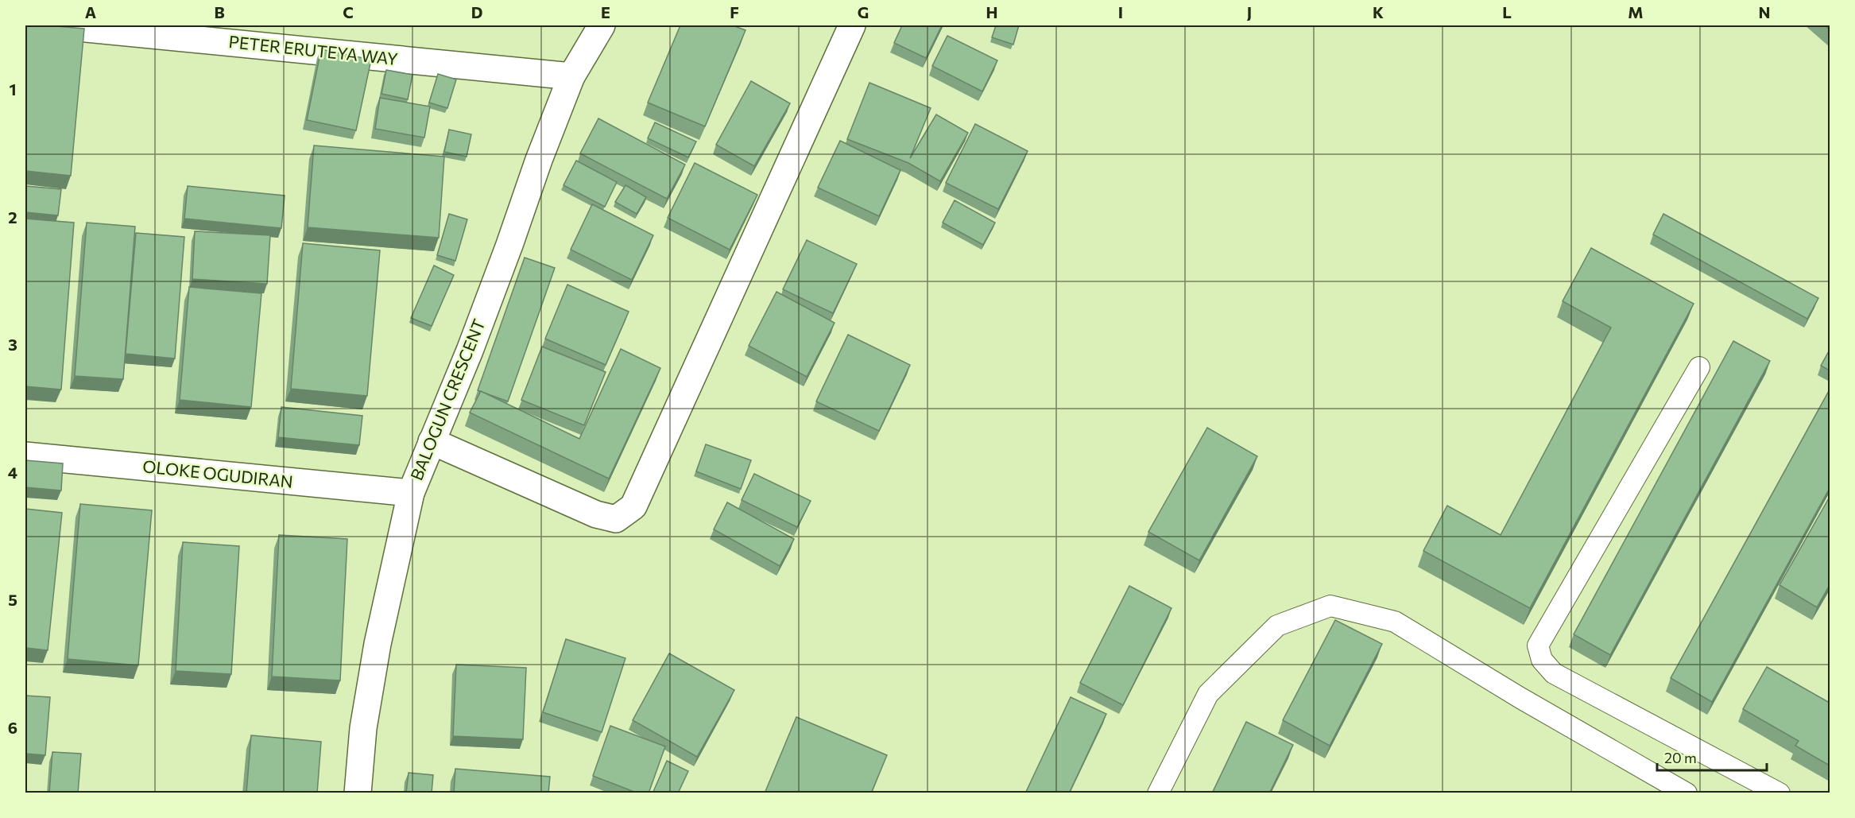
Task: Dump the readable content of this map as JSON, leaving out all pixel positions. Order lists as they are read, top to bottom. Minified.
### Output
{"streets":{"street":["PETER ERUTEYA WAY","BALOGUN CRESCENT","OLOKE OGUDIRAN"]},"crossings":[["PETER ERUTEYA WAY","BALOGUN CRESCENT"],["BALOGUN CRESCENT","OLOKE OGUDIRAN"]],"scale_bar":"20 m","grid":{"columns":["A","B","C","D","E","F","G","H","I","J","K","L","M","N"],"rows":["1","2","3","4","5","6"]}}
